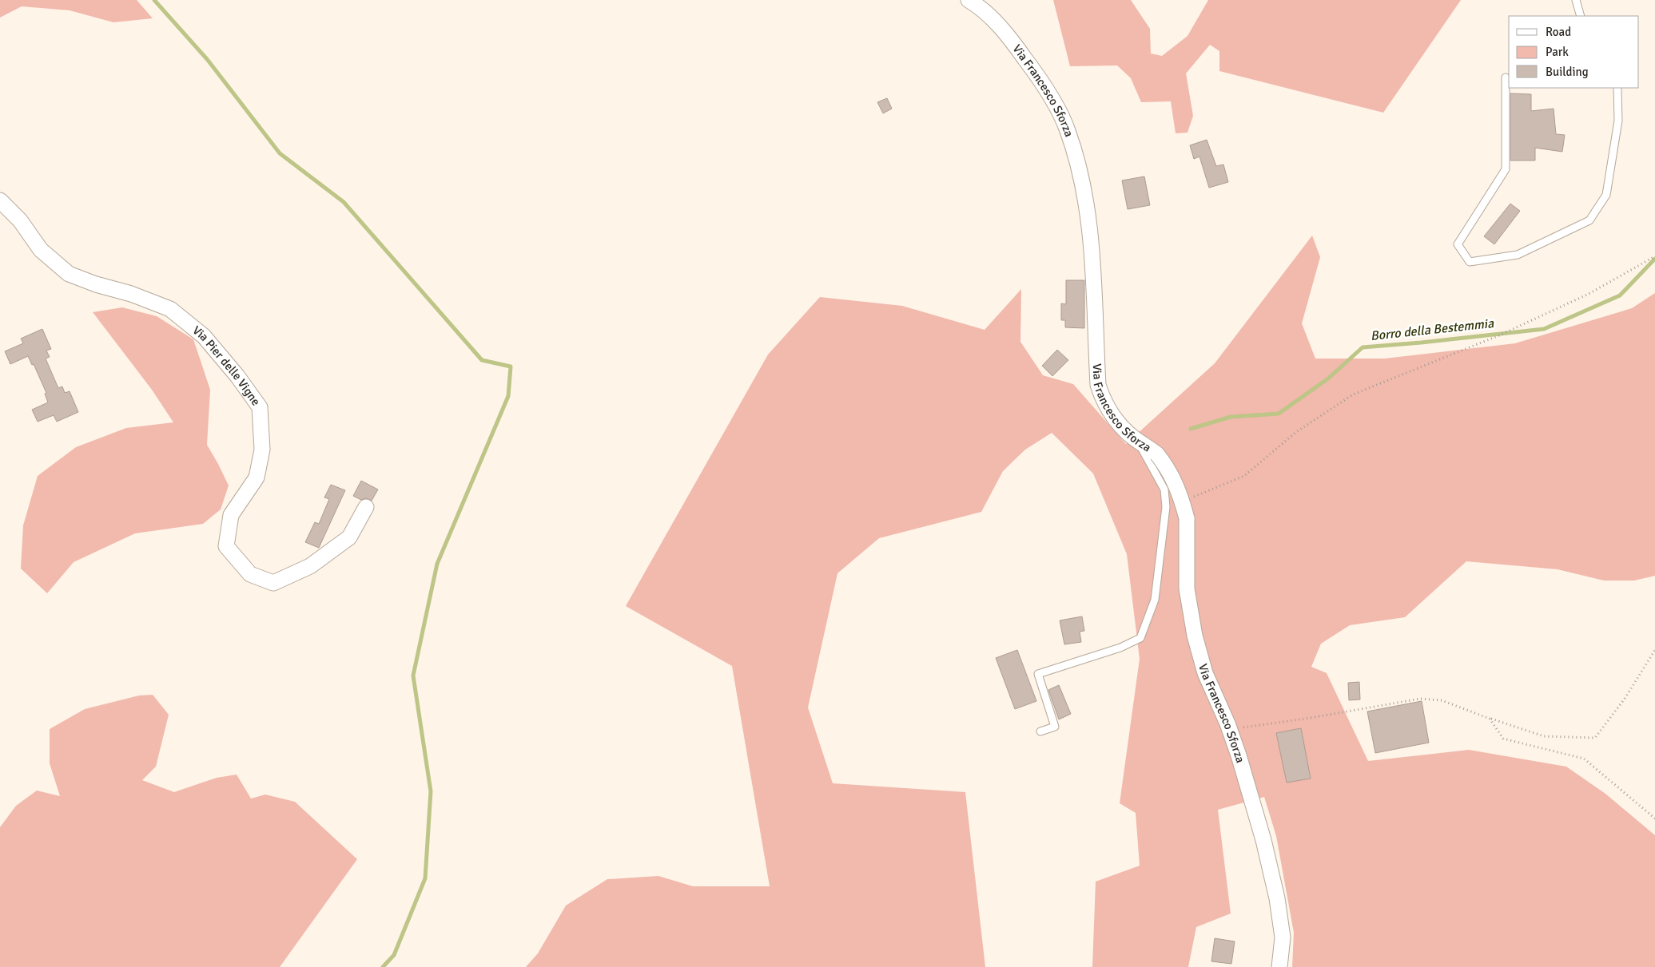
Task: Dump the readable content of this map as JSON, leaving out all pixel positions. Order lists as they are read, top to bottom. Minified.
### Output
{"streets":{"street":["Via Francesco Sforza","Via Pier delle Vigne"]},"water":["Borro della Bestemmia"],"legend":["Road","Park","Building"]}
